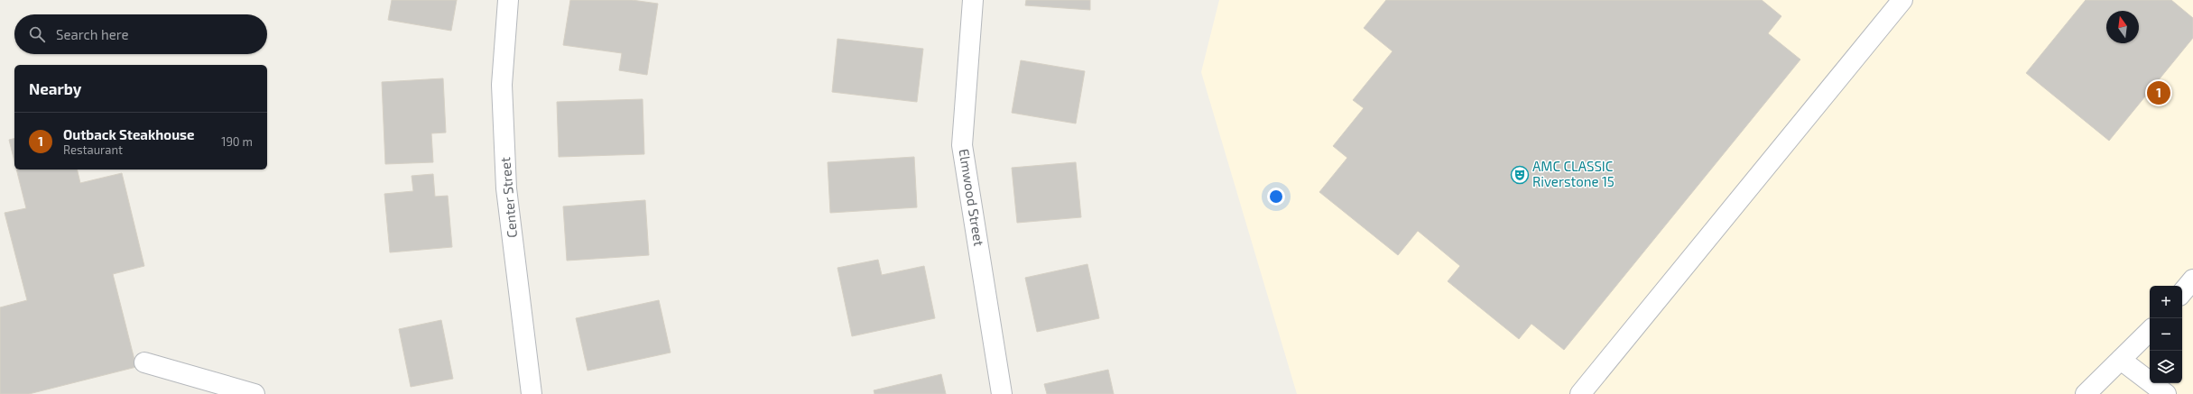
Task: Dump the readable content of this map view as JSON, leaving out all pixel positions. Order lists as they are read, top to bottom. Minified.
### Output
{"streets":{"street":["Center Street","Elmwood Street"]},"places":{"theatre":["AMC CLASSIC Riverstone 15"]},"north":"top","page":{"search":"Search here","heading":"Nearby","pins":"1","list":[{"mark":"1","name":"Outback Steakhouse","note":"Restaurant","value":"190 m"}],"map_buttons":["+","−"]}}
